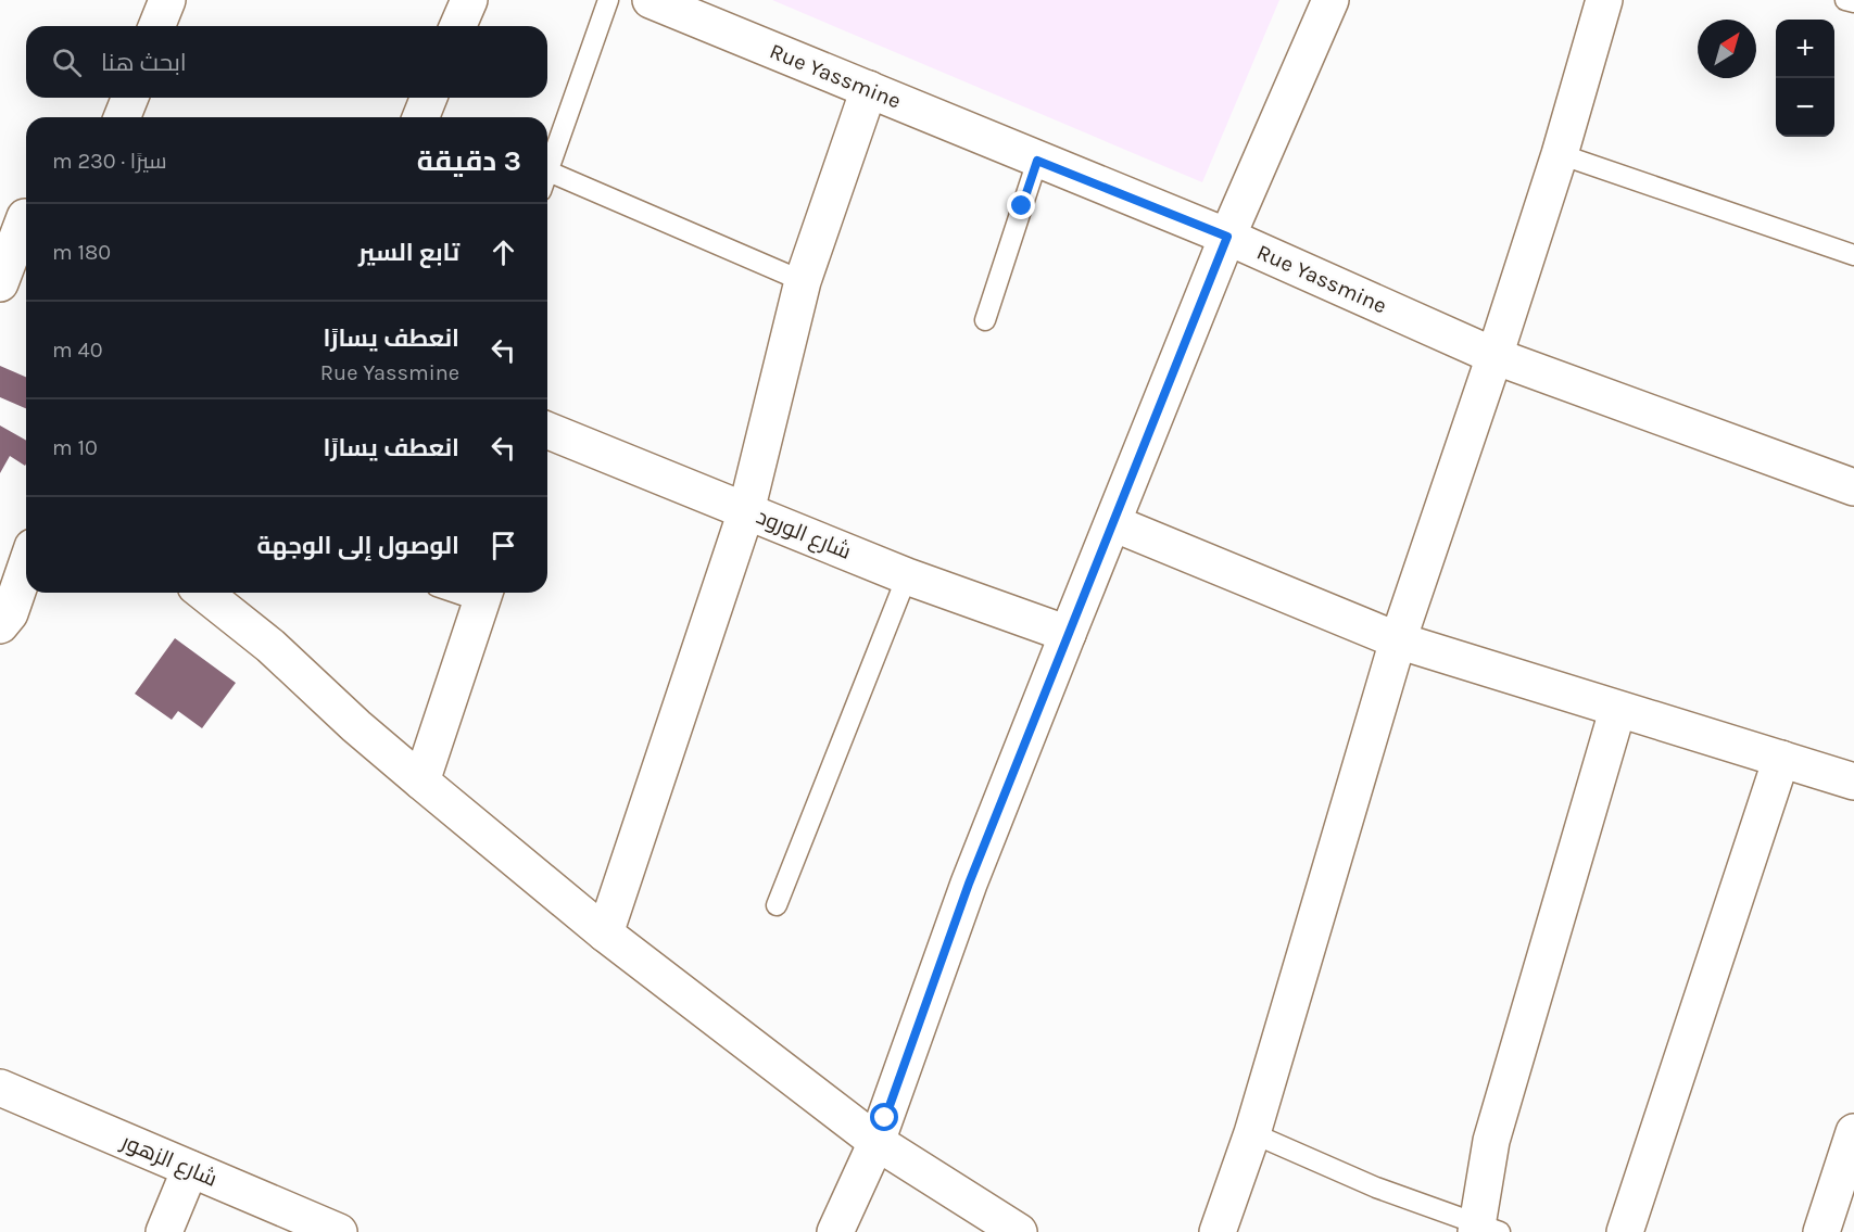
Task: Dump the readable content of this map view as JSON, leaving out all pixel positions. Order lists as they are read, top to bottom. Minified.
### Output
{"streets":{"street":["Rue Yassmine","شارع الورود","شارع الزهور"]},"north":"top right","page":{"map_buttons":["+","−"],"search":"ابحث هنا","heading":["3 دقيقة","سيرًا · 230 m"],"list":[["تابع السير","180 m"],["انعطف يسارًا","Rue Yassmine","40 m"],["انعطف يسارًا","10 m"],"الوصول إلى الوجهة"]}}
